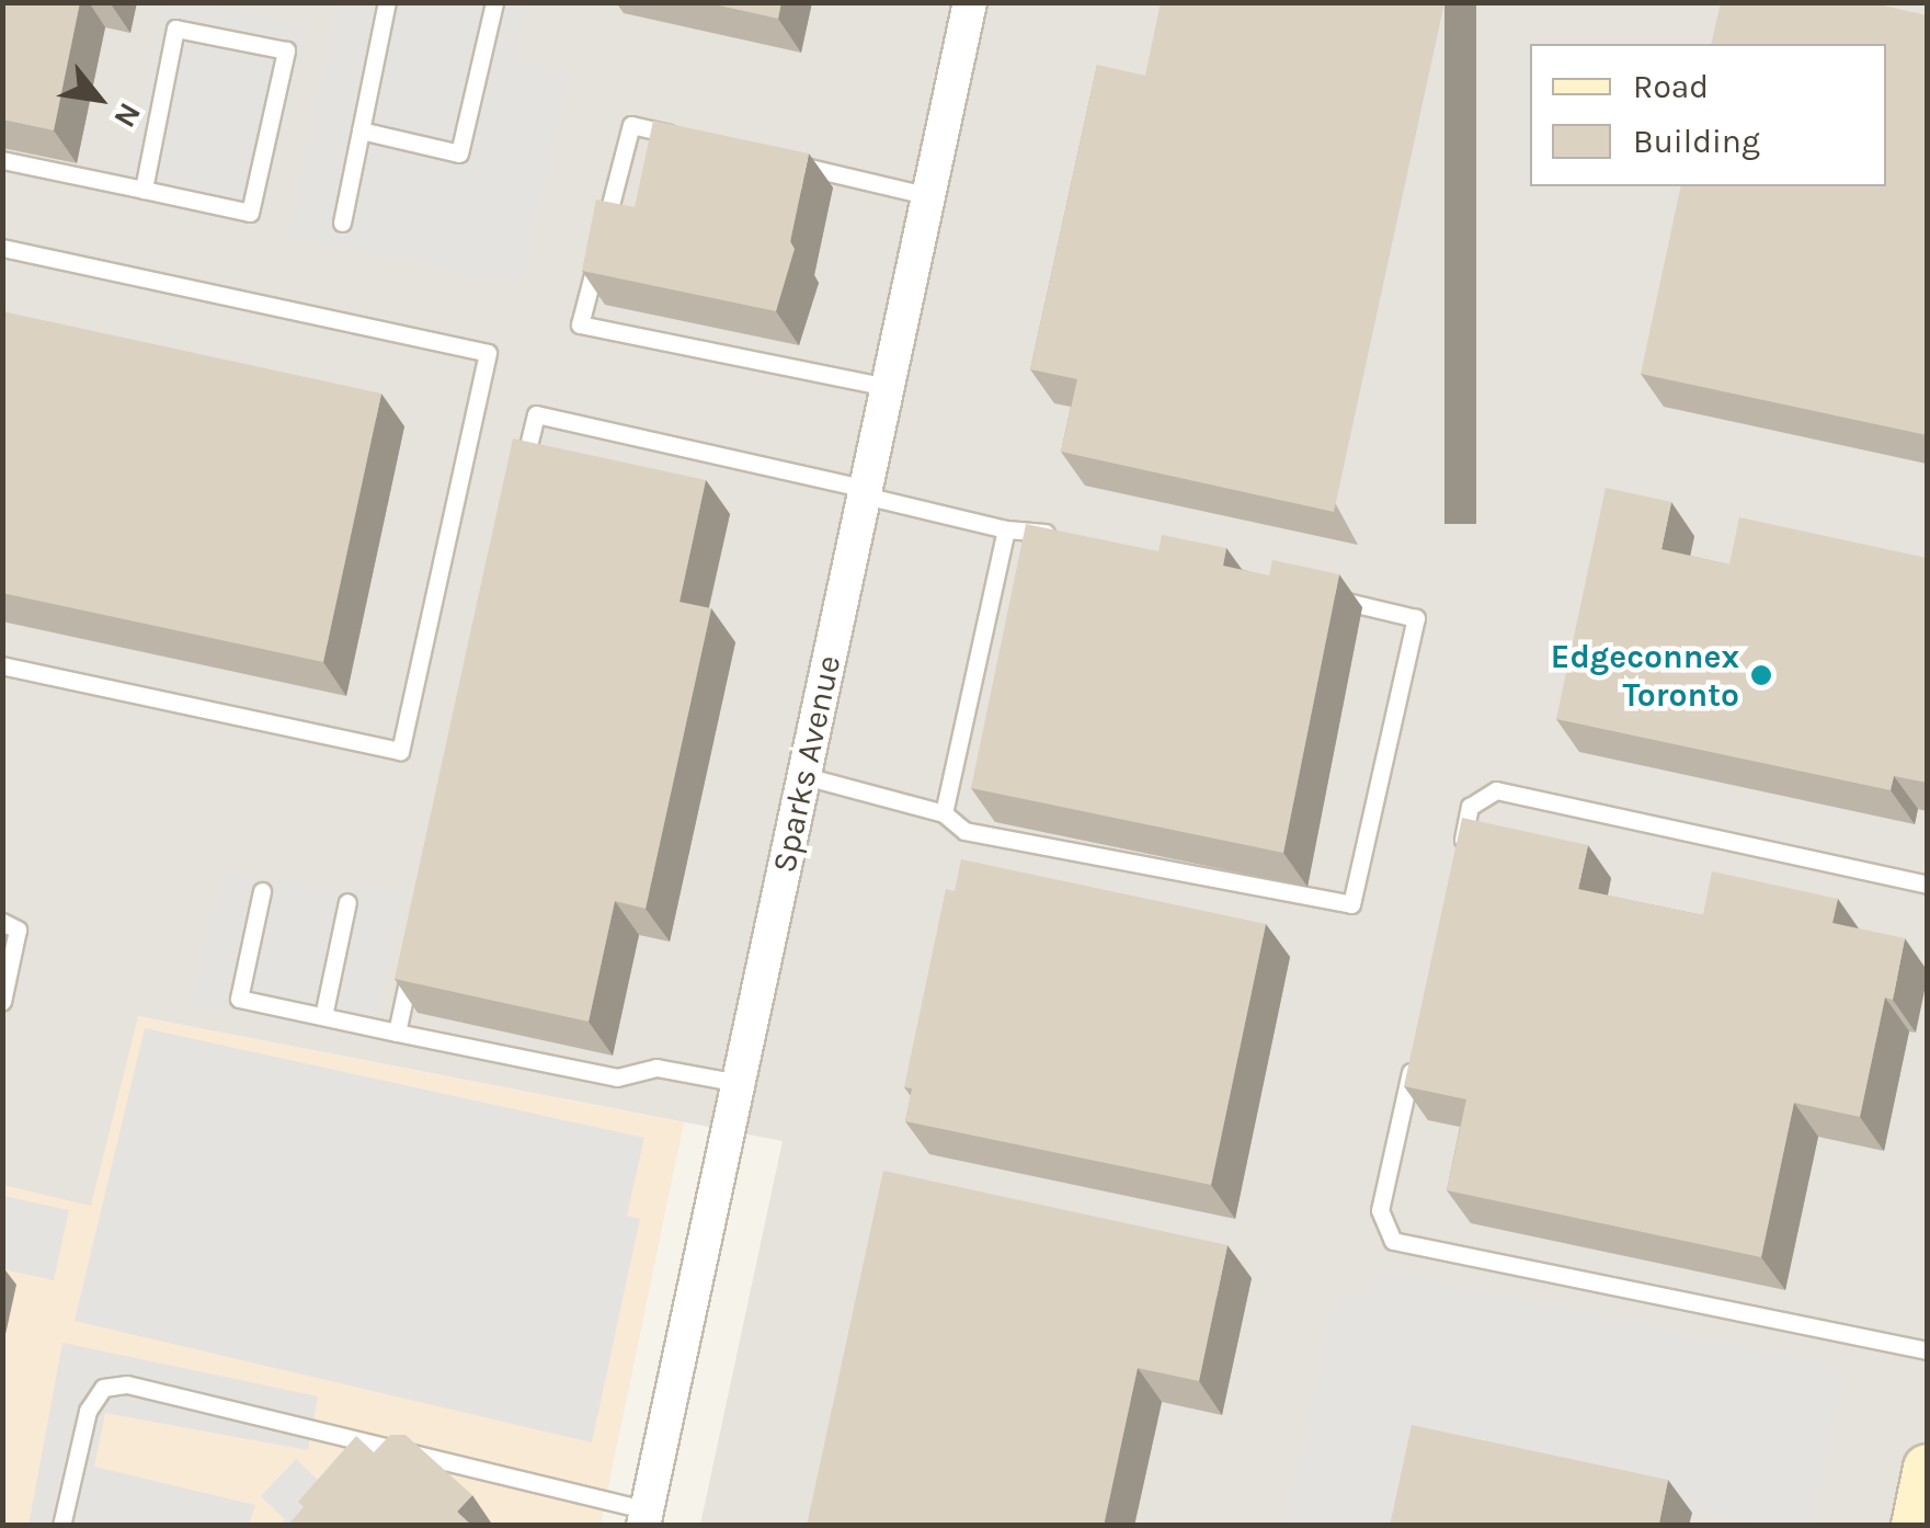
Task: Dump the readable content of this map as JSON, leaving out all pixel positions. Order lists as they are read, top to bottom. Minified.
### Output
{"streets":{"street":["Sparks Avenue"]},"places":["Edgeconnex Toronto"],"legend":["Road","Building"],"north":"bottom right"}
